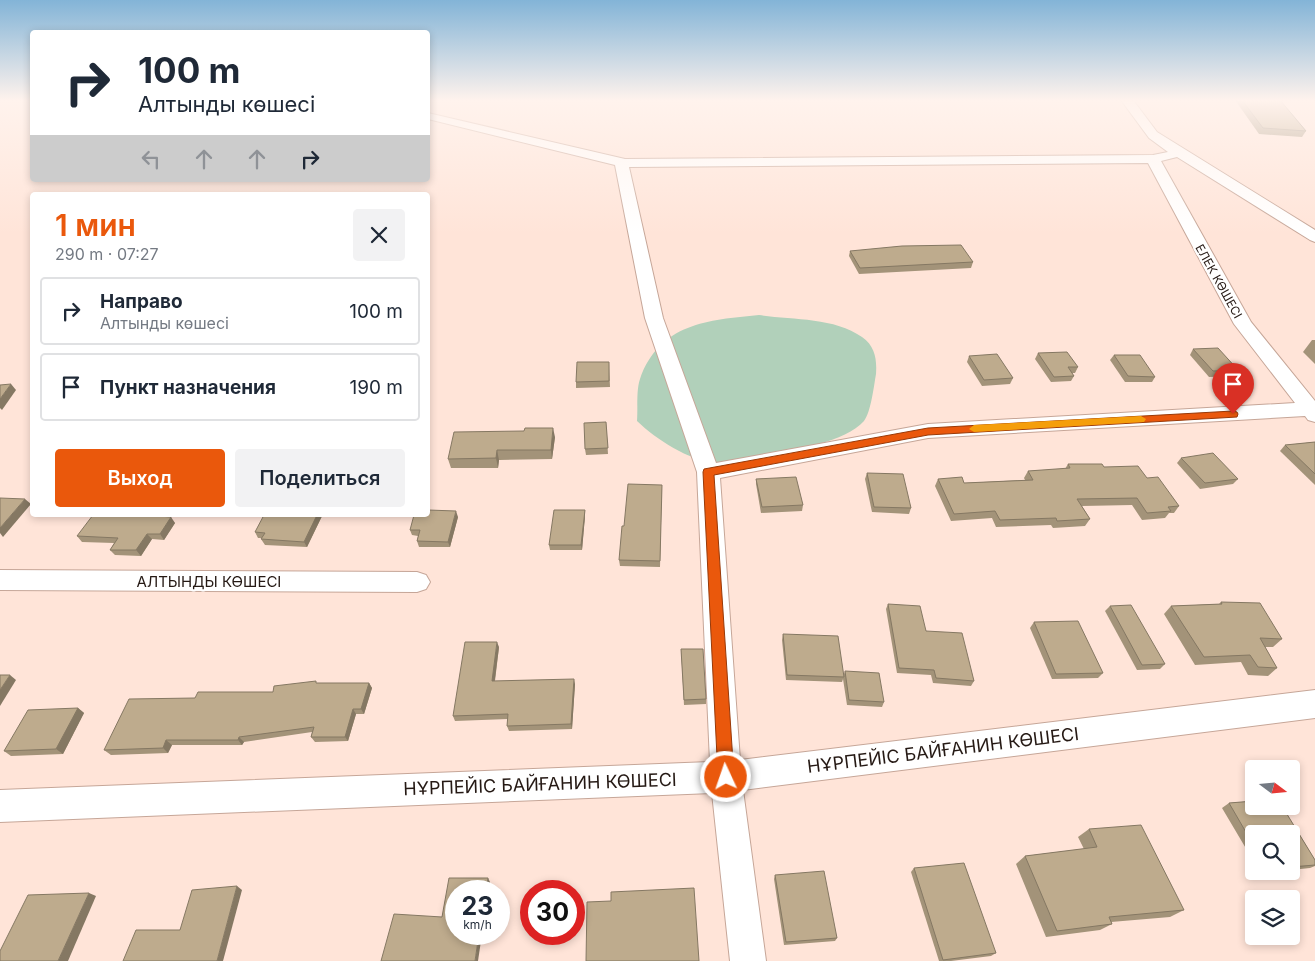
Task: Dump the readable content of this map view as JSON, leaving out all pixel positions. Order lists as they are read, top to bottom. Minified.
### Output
{"streets":{"street":["ЕЛЕК КӨШЕСІ","АЛТЫНДЫ КӨШЕСІ","НҰРПЕЙІС БАЙҒАНИН КӨШЕСІ"]},"north":"right","page":{"turn":["100 m","Алтынды көшесі"],"heading":["1 мин","290 m · 07:27"],"list":[{"name":"Направо","note":"Алтынды көшесі","value":"100 m"},{"name":"Пункт назначения","value":"190 m"}],"buttons":["Выход","Поделиться"],"speed":"23 km/h","limit":"30"}}
